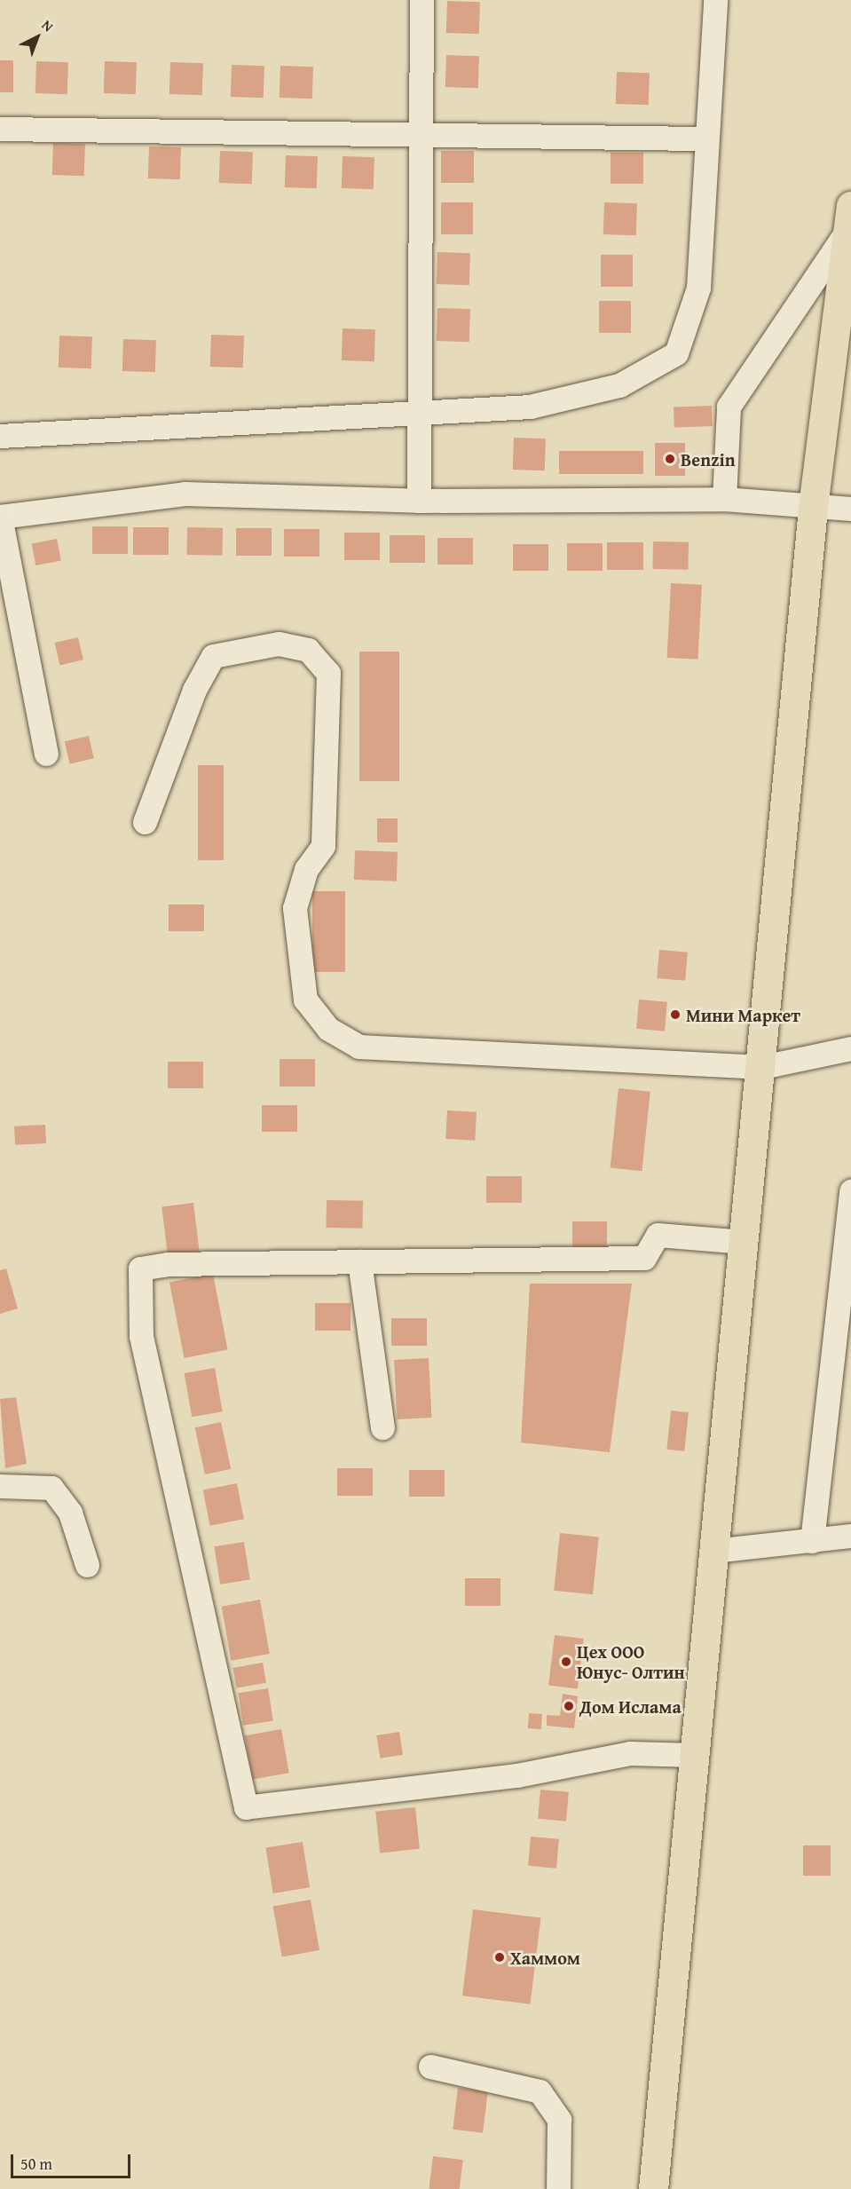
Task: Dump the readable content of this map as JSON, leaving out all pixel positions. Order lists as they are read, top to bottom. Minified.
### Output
{"places":["Benzin","Мини Маркет","Цех ООО Юнус- Олтин","Дом Ислама","Хаммом"],"scale_bar":"50 m","north":"top right"}
